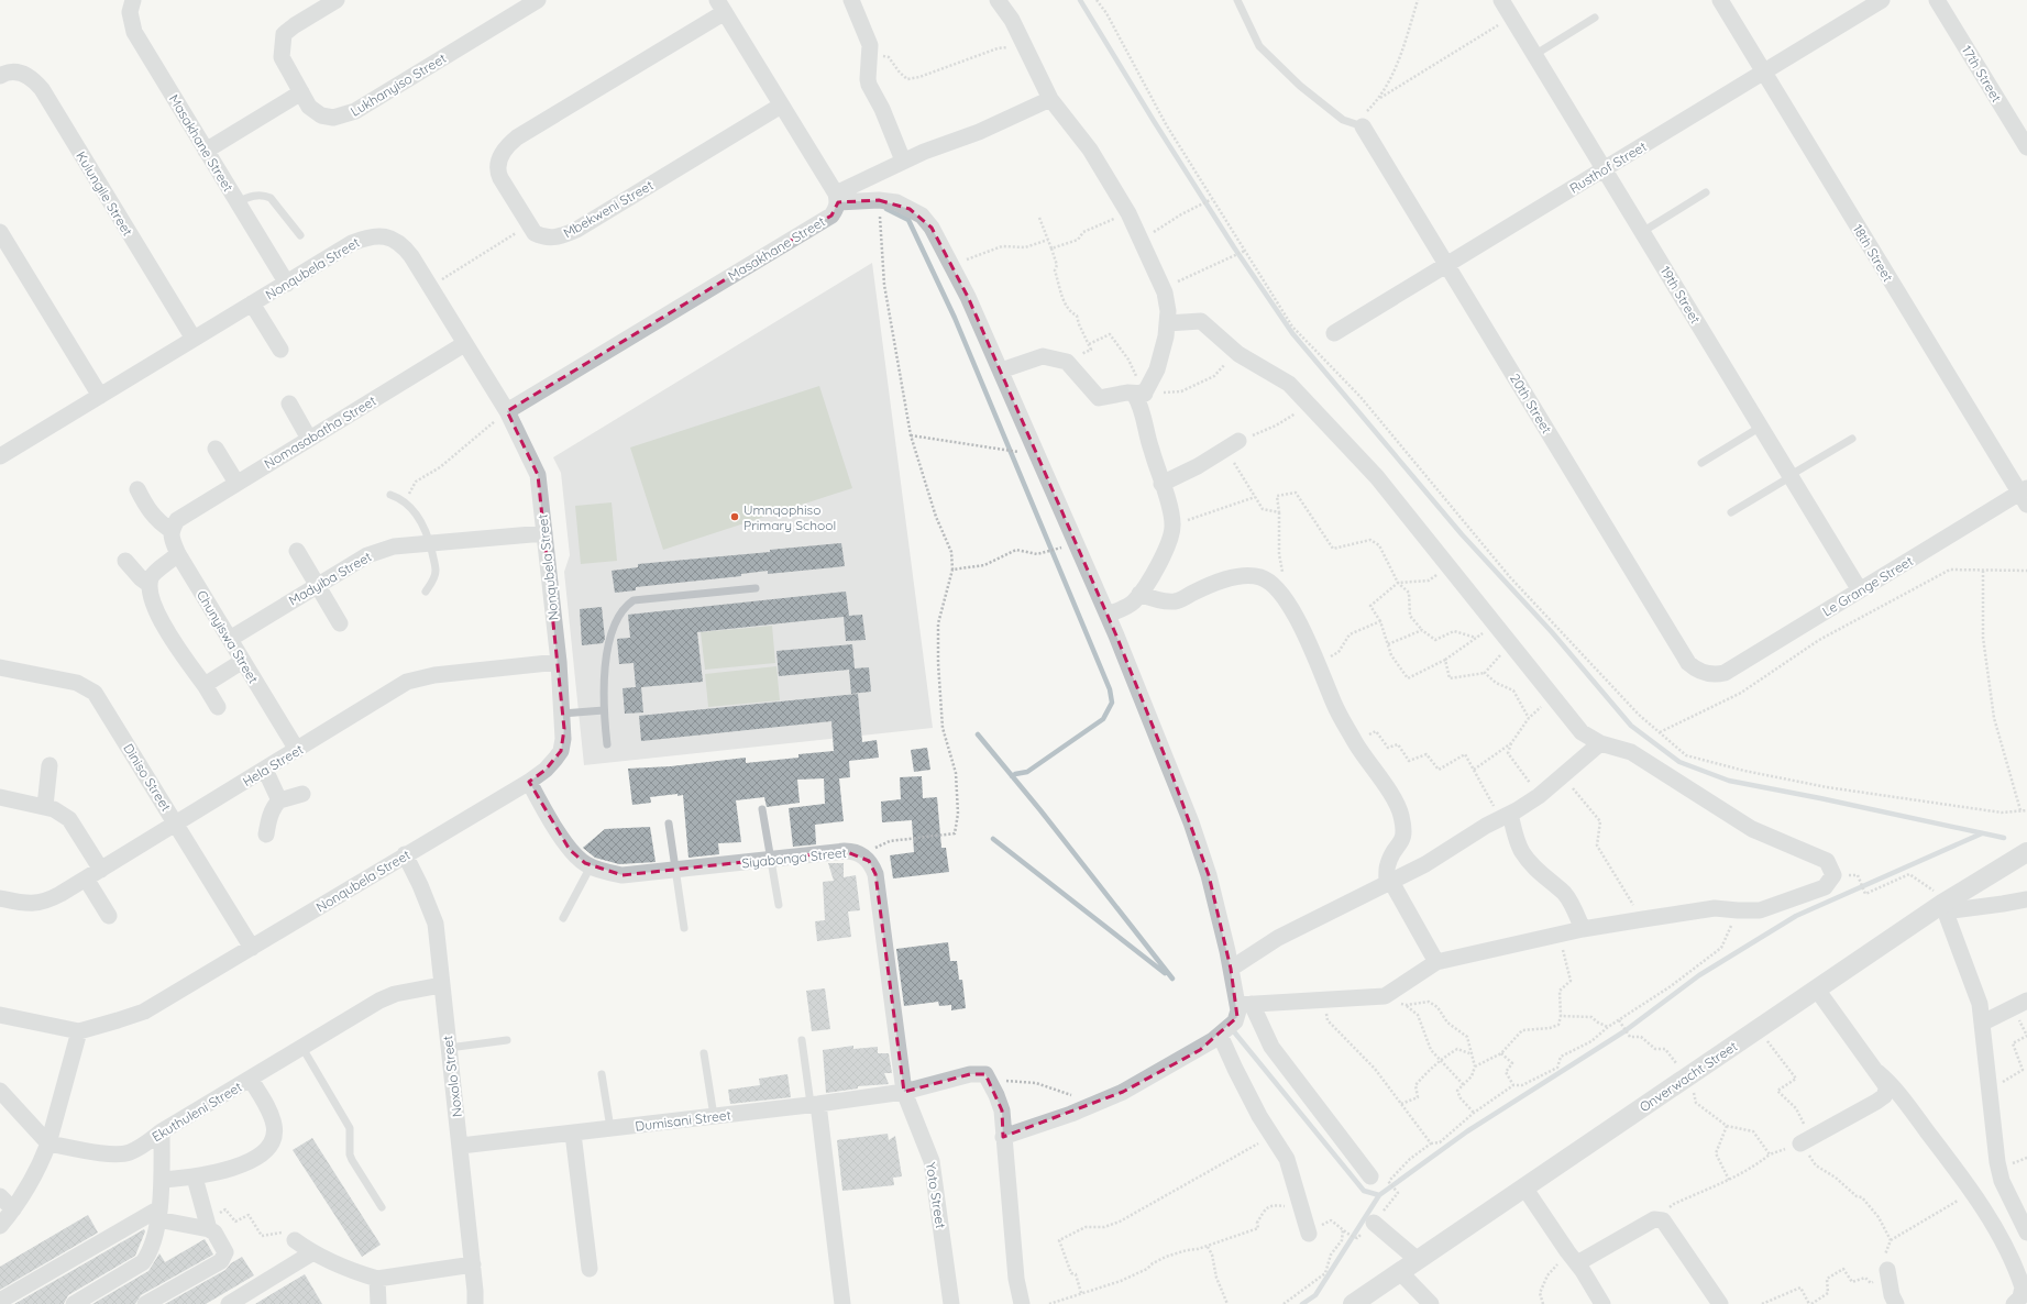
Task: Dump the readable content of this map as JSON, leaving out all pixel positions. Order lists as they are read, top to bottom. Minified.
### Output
{"streets":{"street":["17th Street","Lukhanyiso Street","Masakhane Street","Rusthof Street","Kulungile Street","Mbekweni Street","18th Street","Nonqubela Street","19th Street","20th Street","Nomasabatha Street","Madyiba Street","Le Grange Street","Chunyiswa Street","Hela Street","Diniso Street","Siyabonga Street","Noxolo Street","Onverwacht Street","Ekuthuleni Street","Dumisani Street","Yoto Street"]},"crossings":[["Masakhane Street","Nonqubela Street"],["Rusthof Street","18th Street"],["Rusthof Street","19th Street"],["Rusthof Street","20th Street"],["Kulungile Street","Nonqubela Street"],["18th Street","Le Grange Street"],["Nonqubela Street","Nomasabatha Street"],["Nonqubela Street","Madyiba Street"],["Nonqubela Street","Hela Street"],["Nonqubela Street","Diniso Street"],["Nonqubela Street","Siyabonga Street"],["Nonqubela Street","Noxolo Street"],["19th Street","Le Grange Street"],["20th Street","Le Grange Street"],["Nomasabatha Street","Chunyiswa Street"],["Madyiba Street","Chunyiswa Street"],["Chunyiswa Street","Hela Street"],["Hela Street","Diniso Street"],["Siyabonga Street","Dumisani Street"],["Siyabonga Street","Yoto Street"],["Noxolo Street","Ekuthuleni Street"],["Noxolo Street","Dumisani Street"],["Dumisani Street","Yoto Street"]],"places":["Umnqophiso Primary School"]}
